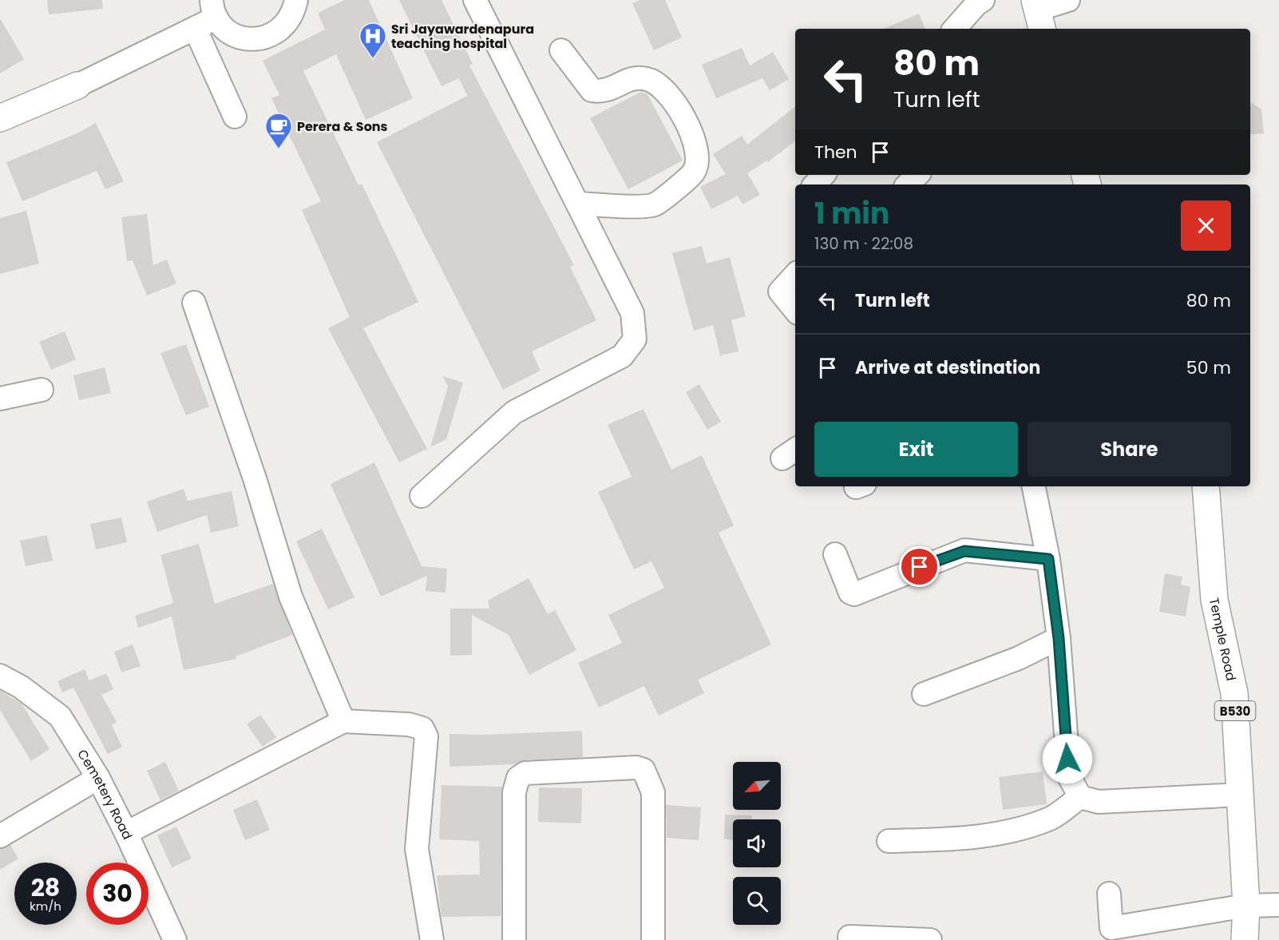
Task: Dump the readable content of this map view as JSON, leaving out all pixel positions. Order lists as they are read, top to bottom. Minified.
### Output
{"streets":{"main road":["Temple Road","B530"],"street":["Cemetery Road"]},"places":{"hospital":["Sri Jayawardenapura teaching hospital"],"cafe":["Perera & Sons"]},"north":"bottom left","page":{"turn":["80 m","Turn left"],"then":"Then","heading":["1 min","130 m · 22:08"],"list":[{"name":"Turn left","value":"80 m"},{"name":"Arrive at destination","value":"50 m"}],"buttons":["Exit","Share"],"speed":"28 km/h","limit":"30"}}
